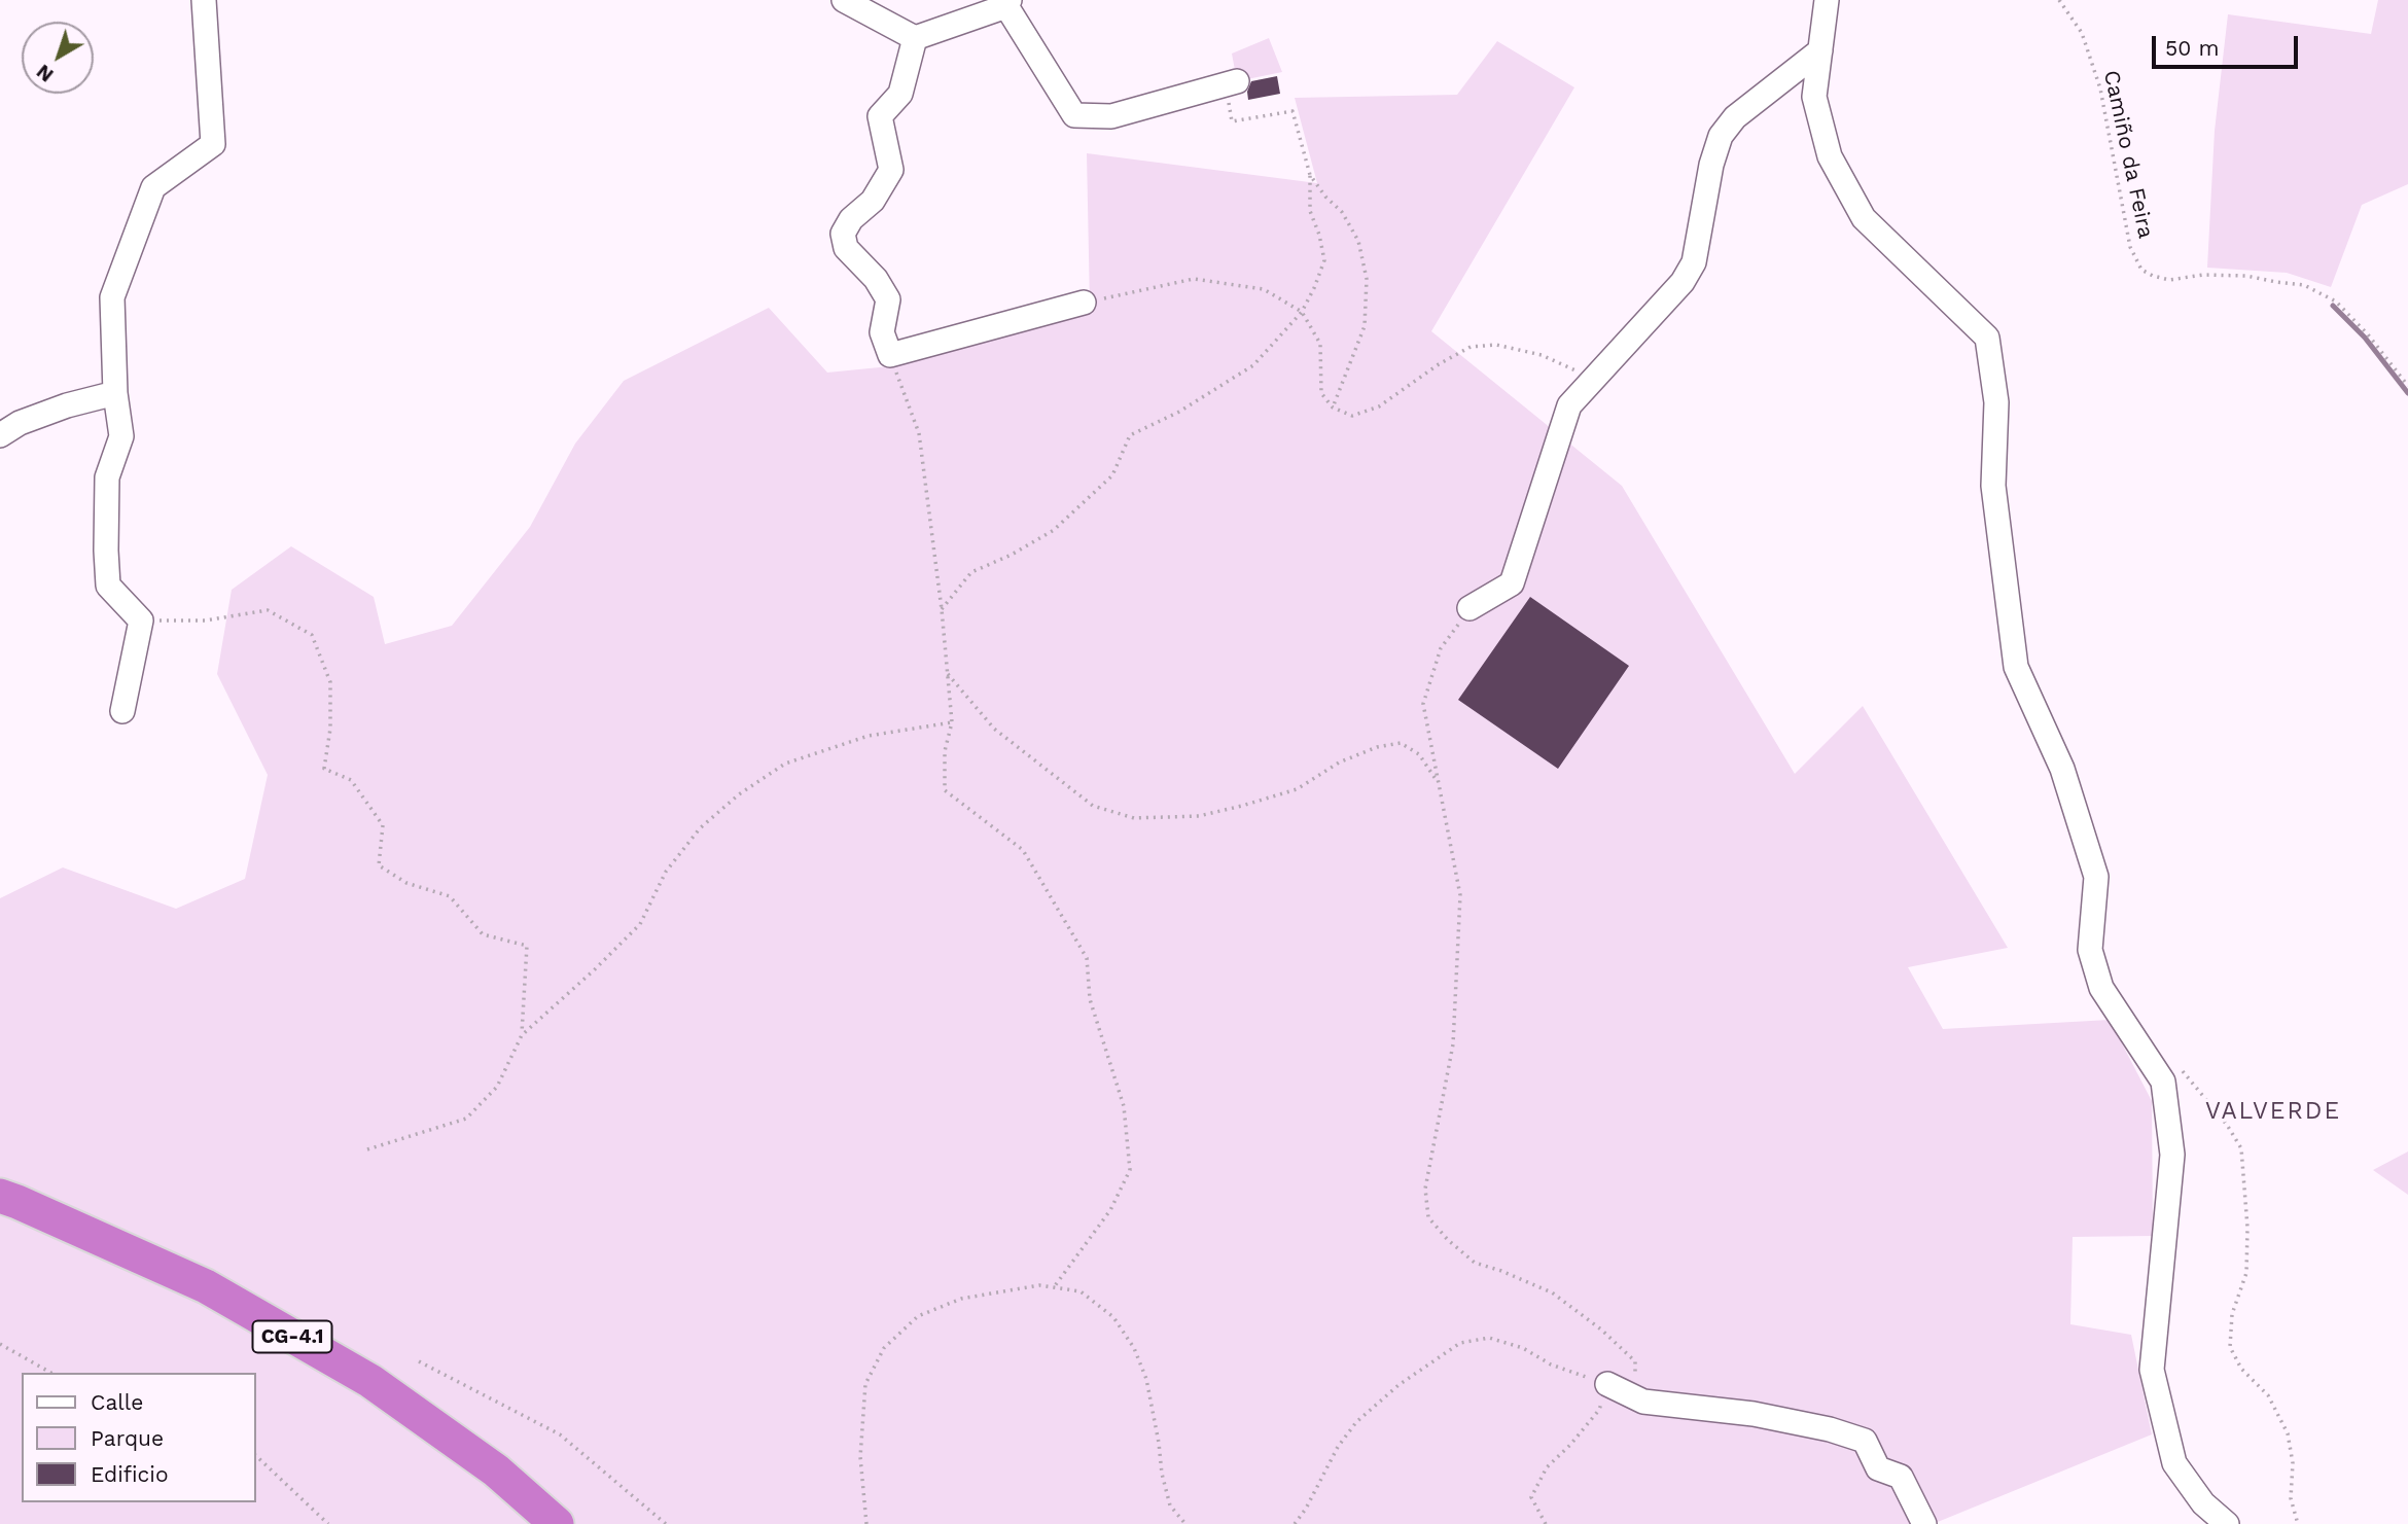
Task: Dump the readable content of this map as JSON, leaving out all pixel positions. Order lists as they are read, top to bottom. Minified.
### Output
{"streets":{"highway":["CG-4.1"],"path":["Camiño da Feira"]},"districts":["VALVERDE"],"legend":["Calle","Parque","Edificio"],"scale_bar":"50 m","north":"bottom left"}
